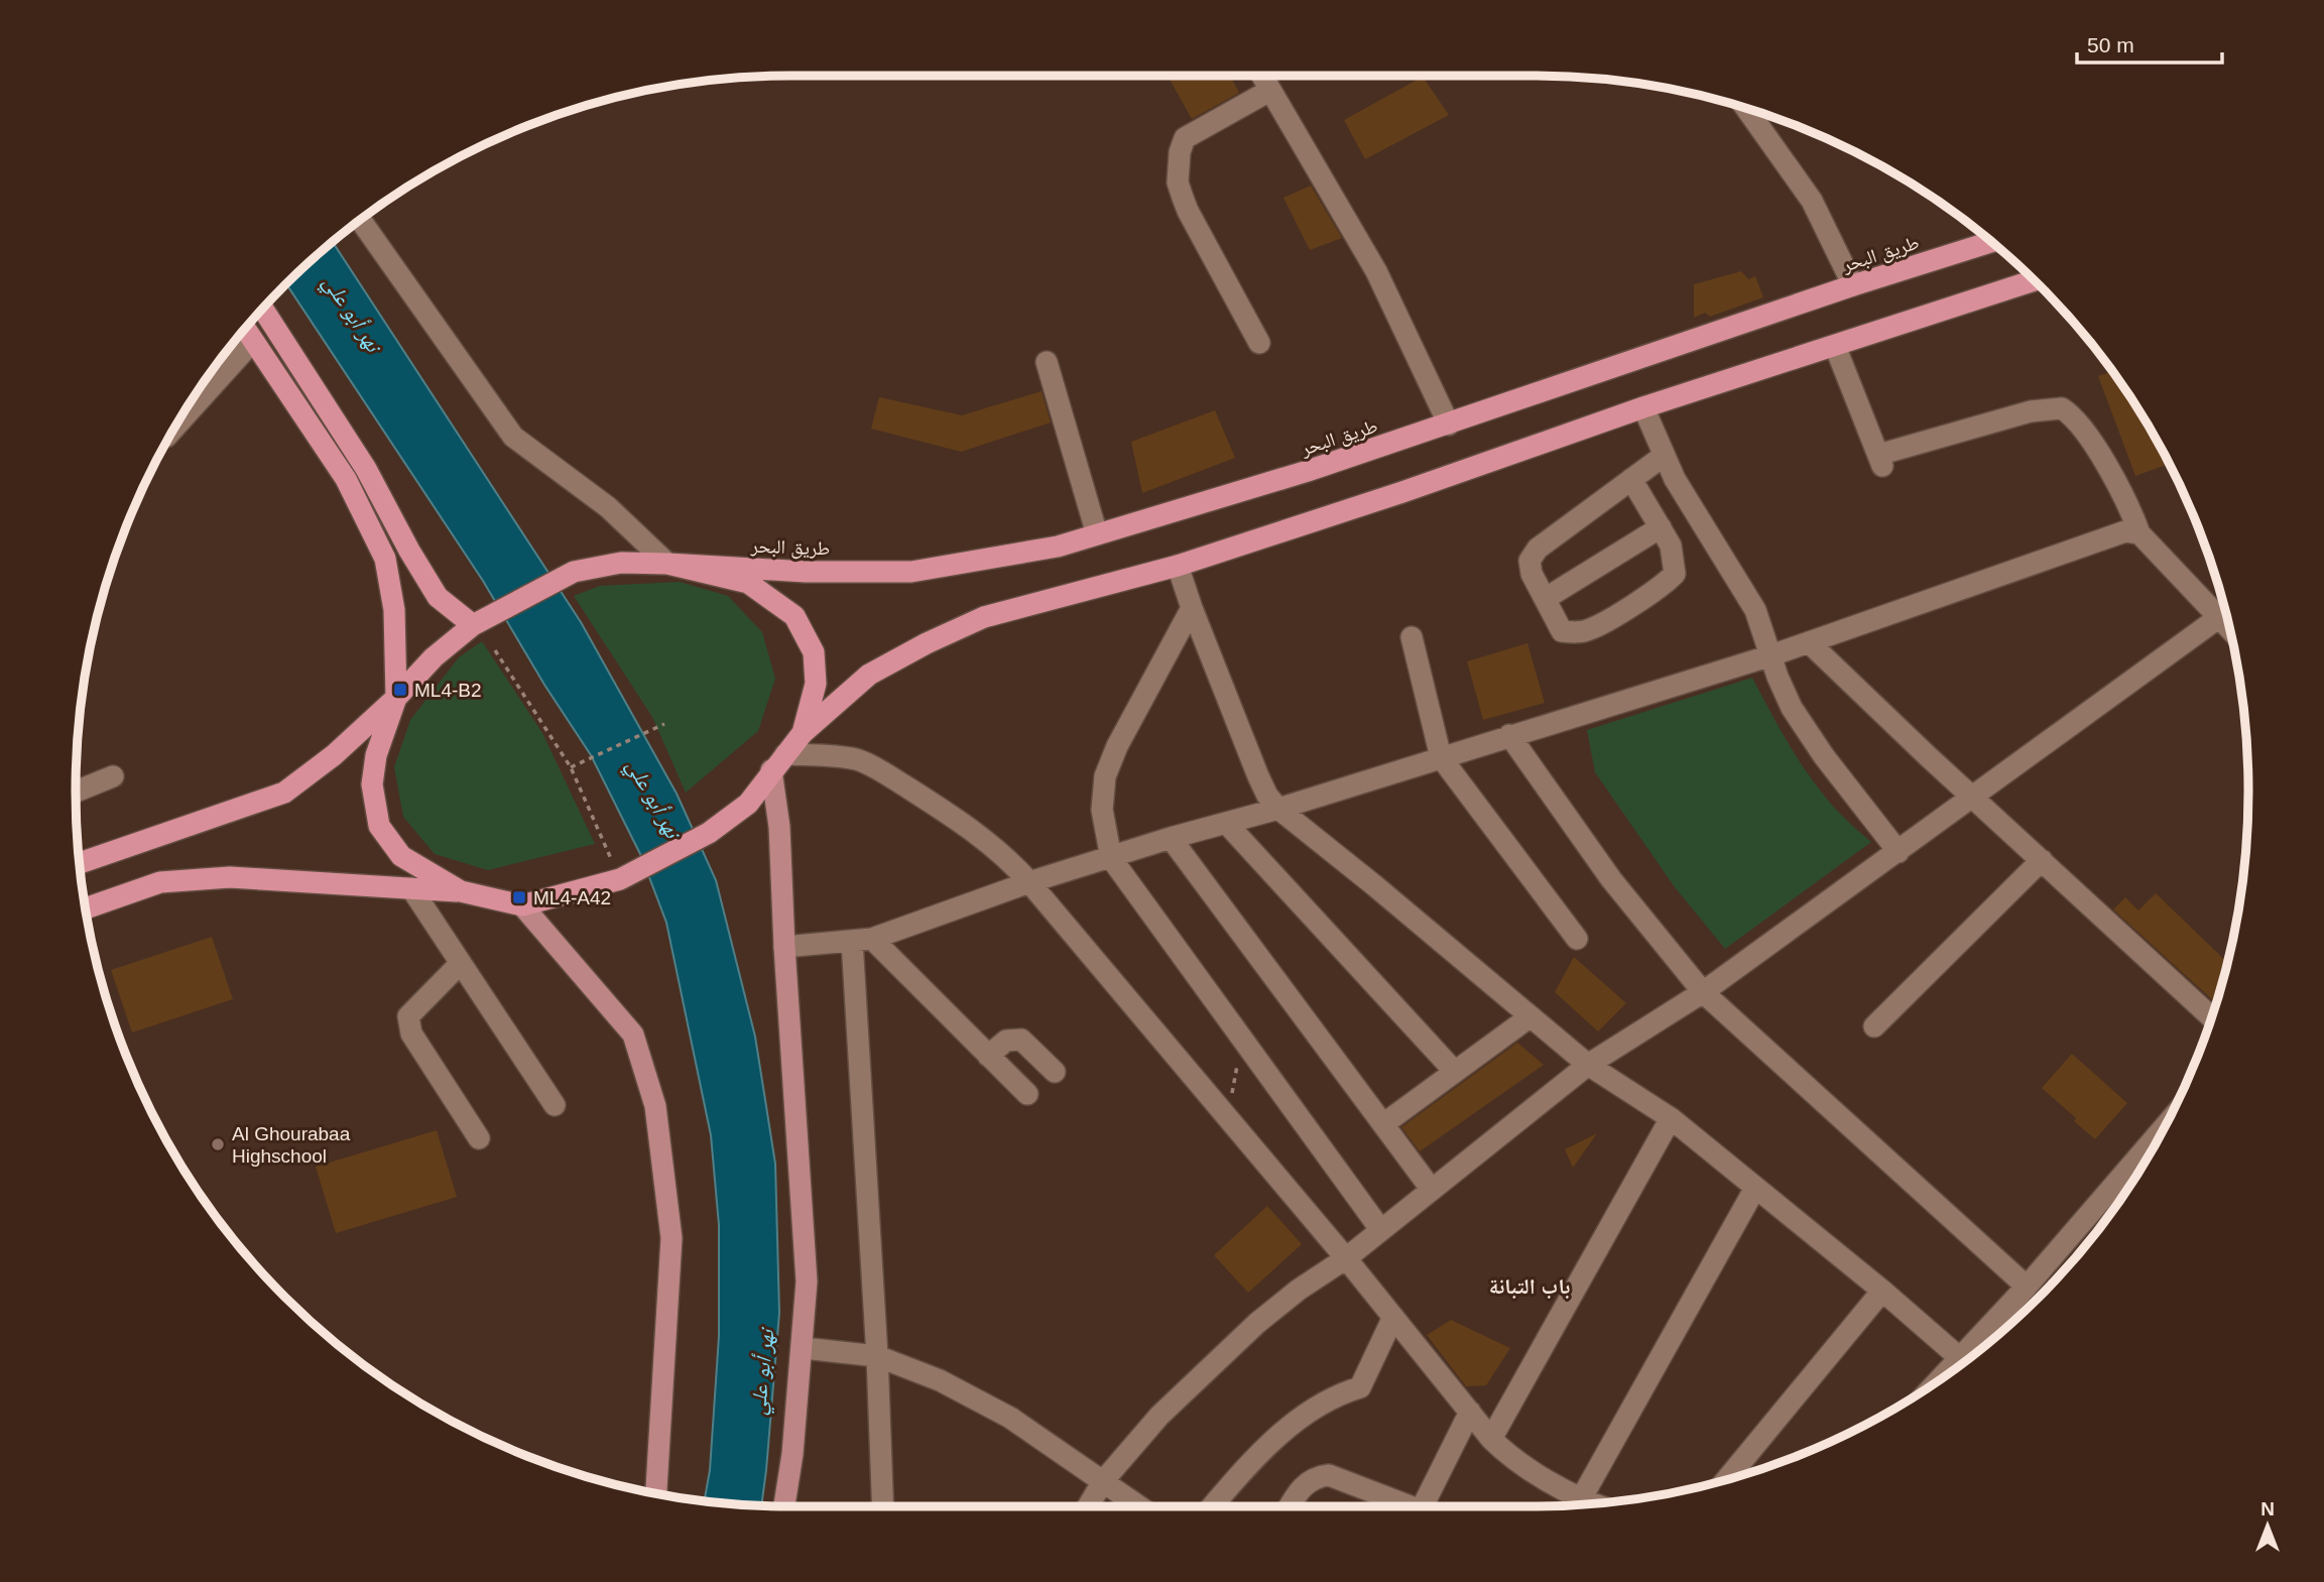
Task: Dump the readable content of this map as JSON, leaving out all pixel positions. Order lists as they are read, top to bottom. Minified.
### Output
{"streets":{"highway":["طريق البحر"]},"districts":["باب التبانة"],"water":["نهر أبو علي"],"places":{"transit":["ML4-B2","ML4-A42"],"other":["Al Ghourabaa Highschool"]},"scale_bar":"50 m","north":"top"}
